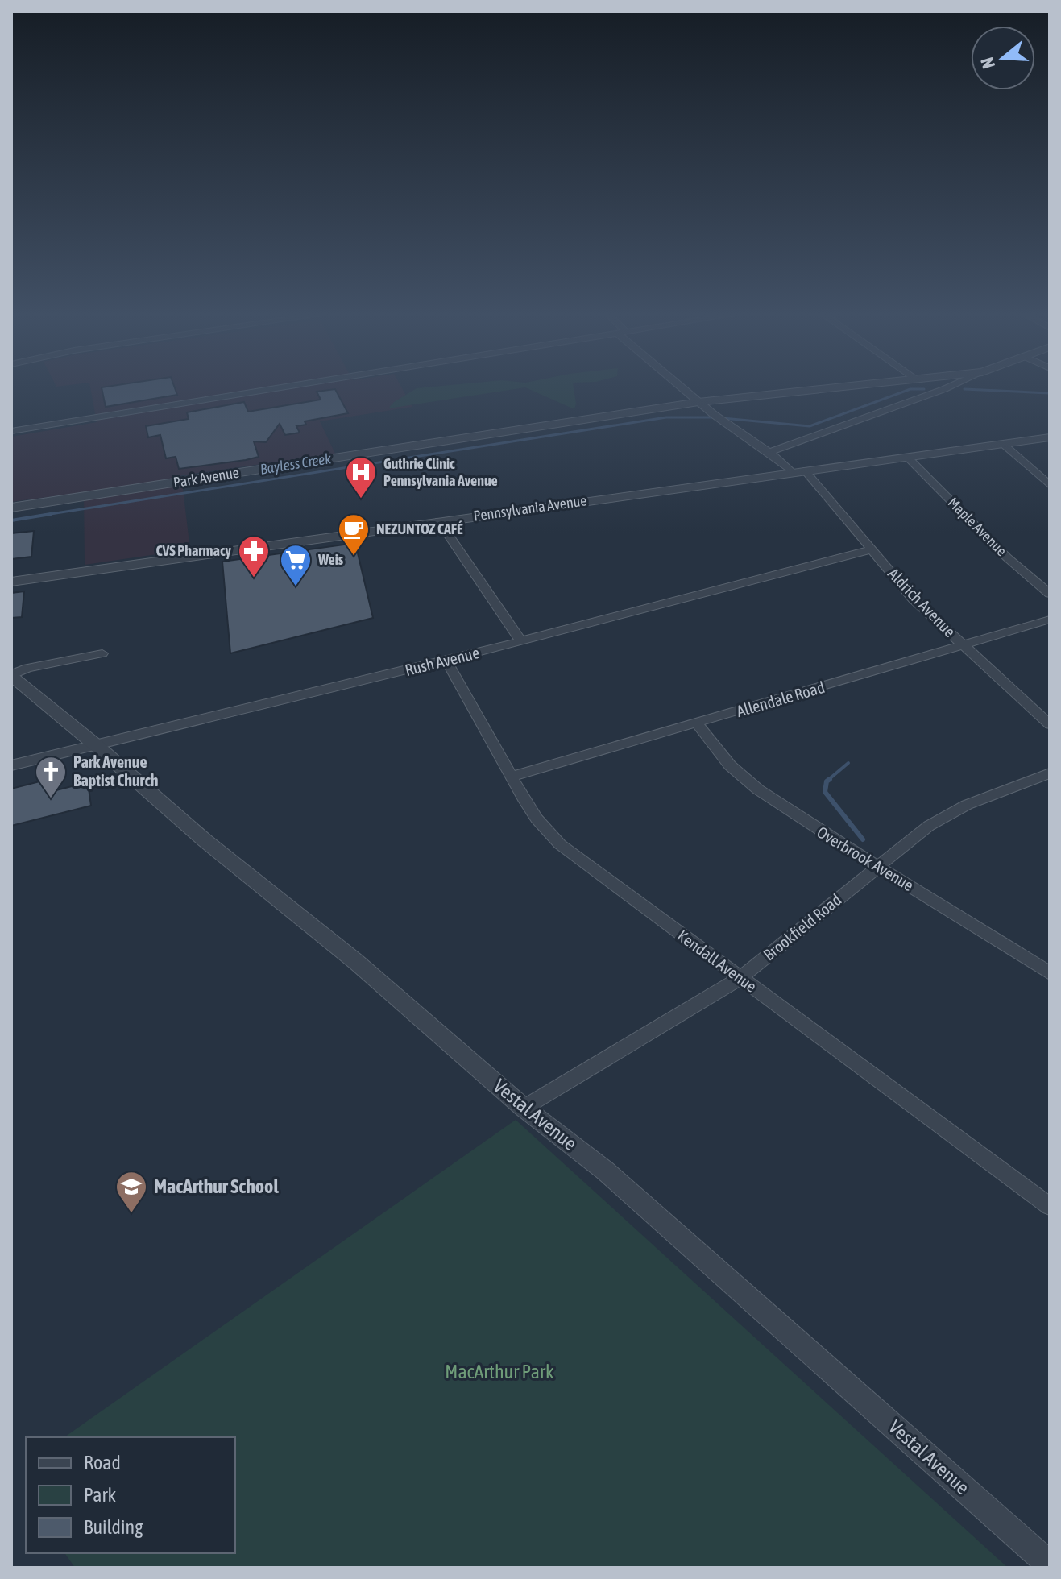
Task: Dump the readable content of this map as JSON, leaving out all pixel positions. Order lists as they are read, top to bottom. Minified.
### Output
{"streets":{"street":["Park Avenue","Pennsylvania Avenue","Maple Avenue","Aldrich Avenue","Rush Avenue","Allendale Road","Overbrook Avenue","Brookfield Road","Kendall Avenue","Vestal Avenue"]},"crossings":[["Park Avenue","Aldrich Avenue"],["Pennsylvania Avenue","Maple Avenue"],["Pennsylvania Avenue","Aldrich Avenue"],["Aldrich Avenue","Rush Avenue"],["Aldrich Avenue","Allendale Road"],["Rush Avenue","Kendall Avenue"],["Rush Avenue","Vestal Avenue"],["Allendale Road","Overbrook Avenue"],["Allendale Road","Kendall Avenue"],["Overbrook Avenue","Brookfield Road"],["Brookfield Road","Kendall Avenue"],["Brookfield Road","Vestal Avenue"]],"water":["Bayless Creek"],"parks":["MacArthur Park"],"places":{"hospital":["Guthrie Clinic Pennsylvania Avenue"],"cafe":["NEZUNTOZ CAFÉ"],"pharmacy":["CVS Pharmacy"],"supermarket":["Weis"],"church":["Park Avenue Baptist Church"],"school or university":["MacArthur School"]},"legend":["Road","Park","Building"],"north":"left"}
